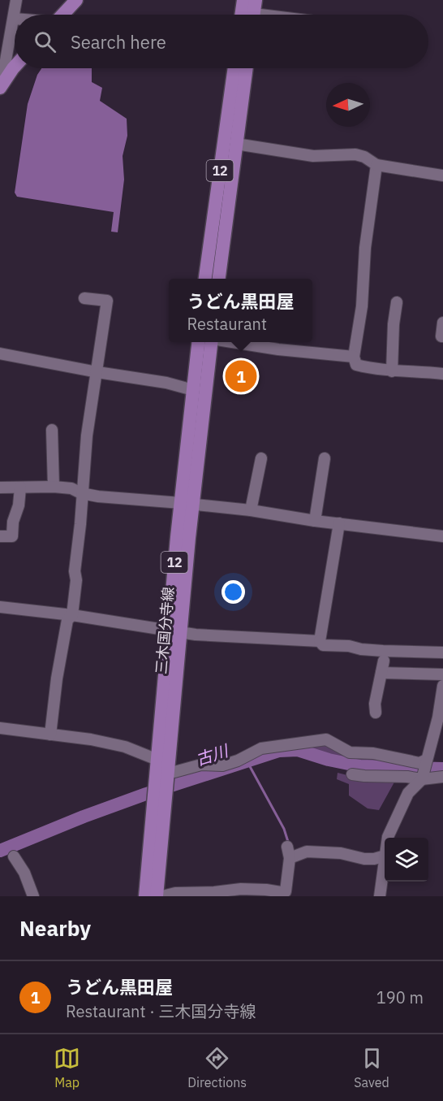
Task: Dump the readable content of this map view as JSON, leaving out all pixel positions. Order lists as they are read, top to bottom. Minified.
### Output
{"streets":{"main road":["12","三木国分寺線"]},"water":["古川"],"north":"left","page":{"search":"Search here","popup":["うどん黒田屋","Restaurant"],"pins":"1","heading":"Nearby","list":[{"mark":"1","name":"うどん黒田屋","note":"Restaurant · 三木国分寺線","value":"190 m"}],"nav":["Map","Directions","Saved"]}}
